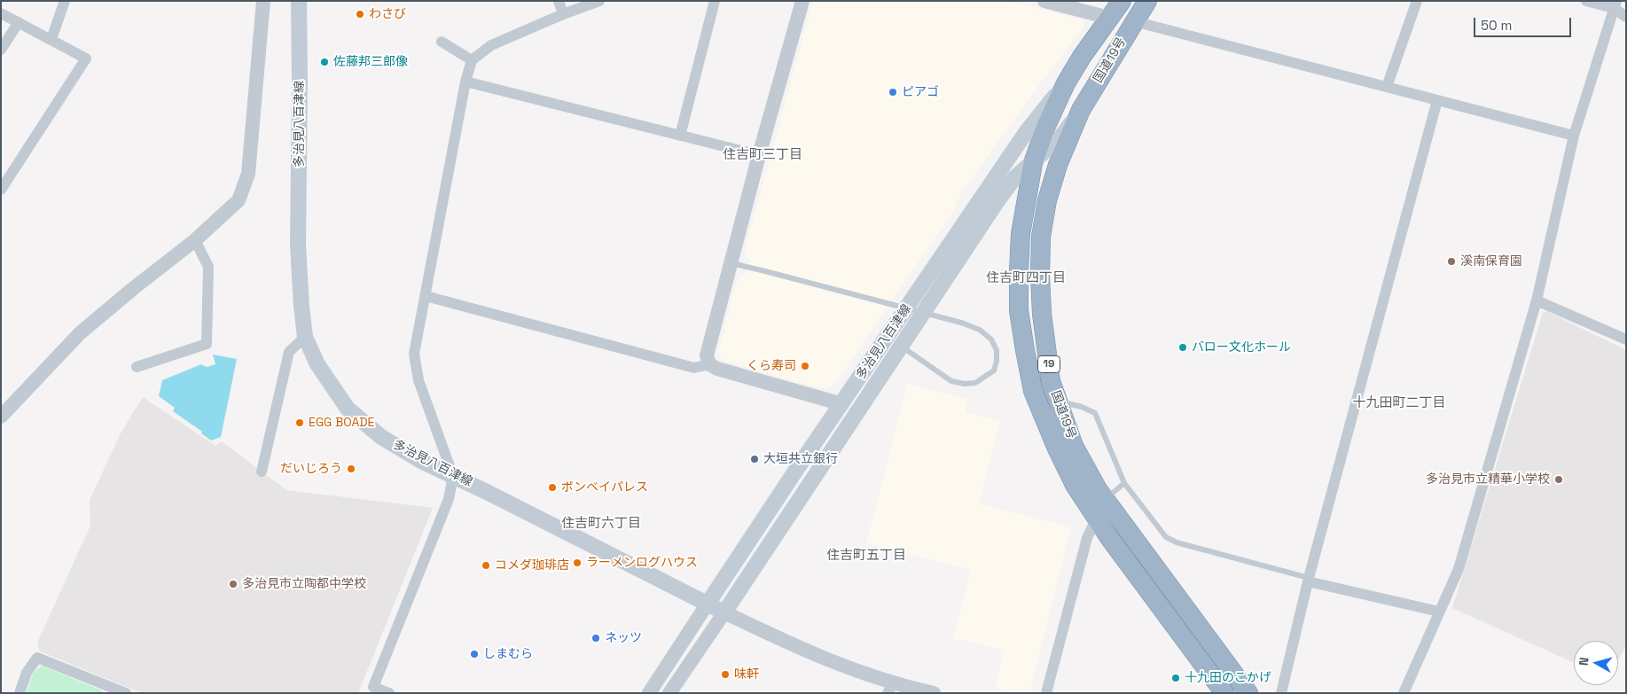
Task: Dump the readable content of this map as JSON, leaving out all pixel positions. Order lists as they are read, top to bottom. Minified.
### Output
{"streets":{"highway":["国道19号","19"],"main road":["多治見八百津線"]},"crossings":[["国道19号","多治見八百津線"]],"districts":["住吉町三丁目","住吉町四丁目","十九田町二丁目","住吉町六丁目","住吉町五丁目"],"places":["わさび","佐藤邦三郎像","ピアゴ","溪南保育園","バロー文化ホール","くら寿司","EGG BOADE","大垣共立銀行","だいじろう","多治見市立精華小学校","ボンベイパレス","ラーメンログハウス","コメダ珈琲店","多治見市立陶都中学校","ネッツ","しまむら","味軒","十九田のこかげ"],"scale_bar":"50 m","north":"left"}
